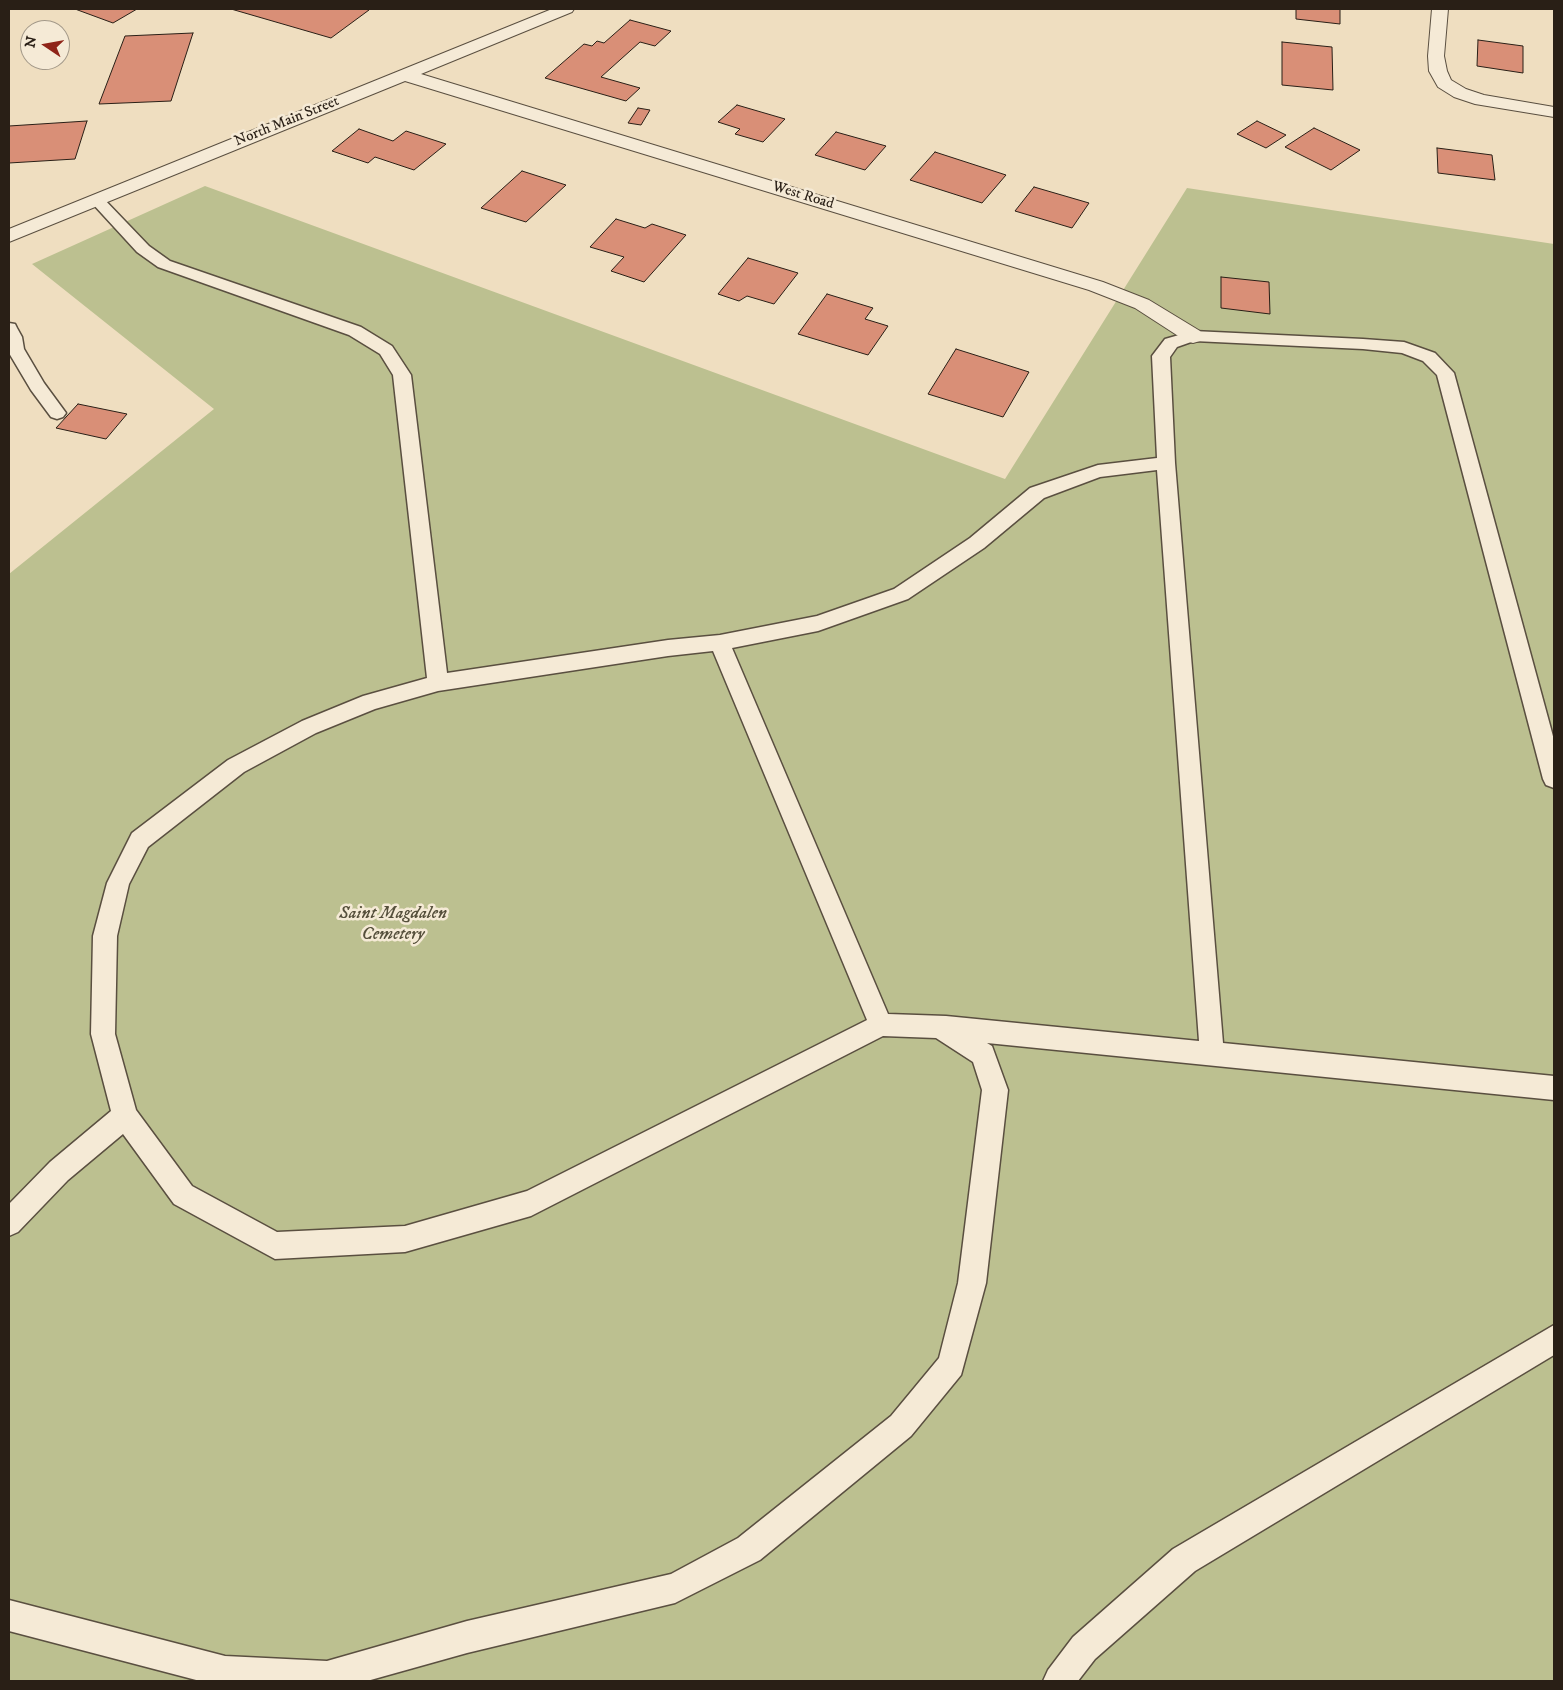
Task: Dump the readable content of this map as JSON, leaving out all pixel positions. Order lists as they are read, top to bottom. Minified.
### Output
{"streets":{"street":["North Main Street","West Road"]},"crossings":[["North Main Street","West Road"]],"parks":["Saint Magdalen Cemetery"],"north":"left"}
